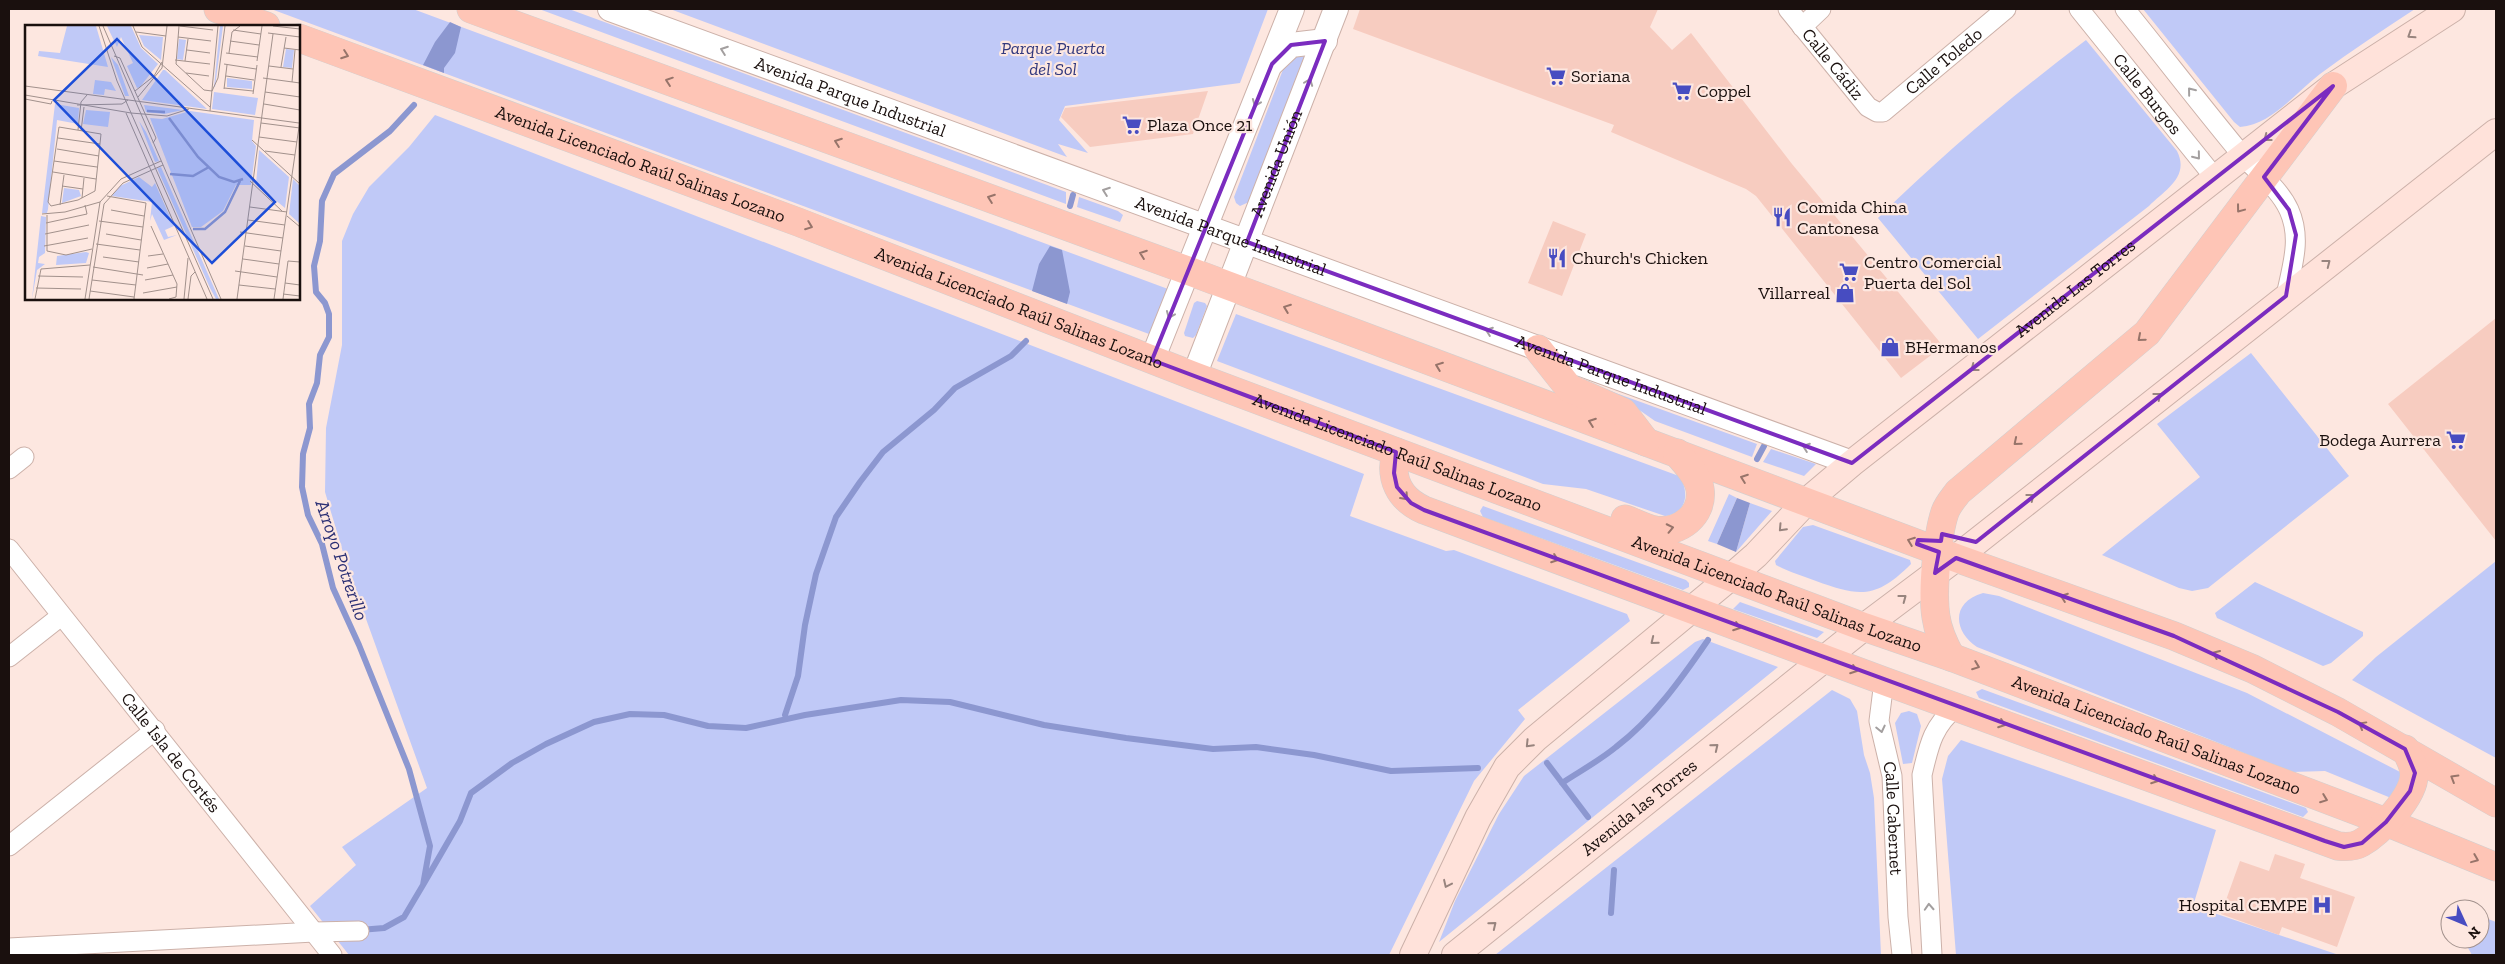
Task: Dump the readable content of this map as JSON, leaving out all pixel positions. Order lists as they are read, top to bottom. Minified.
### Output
{"streets":{"main road":["Avenida Licenciado Raúl Salinas Lozano","Avenida Las Torres","Avenida las Torres"],"street":["Calle Toledo","Calle Cádiz","Calle Burgos","Avenida Parque Industrial","Avenida Unión","Calle Isla de Cortés","Calle Cabernet"]},"crossings":[["Calle Toledo","Calle Cádiz"],["Calle Burgos","Avenida Las Torres"],["Avenida Parque Industrial","Avenida Unión"],["Avenida Parque Industrial","Avenida Las Torres"],["Avenida Licenciado Raúl Salinas Lozano","Avenida Unión"],["Avenida Licenciado Raúl Salinas Lozano","Avenida Las Torres"]],"one_way":["Avenida Parque Industrial"],"water":["Arroyo Potrerillo"],"parks":["Parque Puerta del Sol"],"places":{"supermarket":["Soriana","Coppel","Plaza Once 21","Centro Comercial Puerta del Sol","Bodega Aurrera"],"restaurant":["Comida China Cantonesa","Church's Chicken"],"shop":["Villarreal","BHermanos"],"hospital":["Hospital CEMPE"]},"north":"bottom right"}
